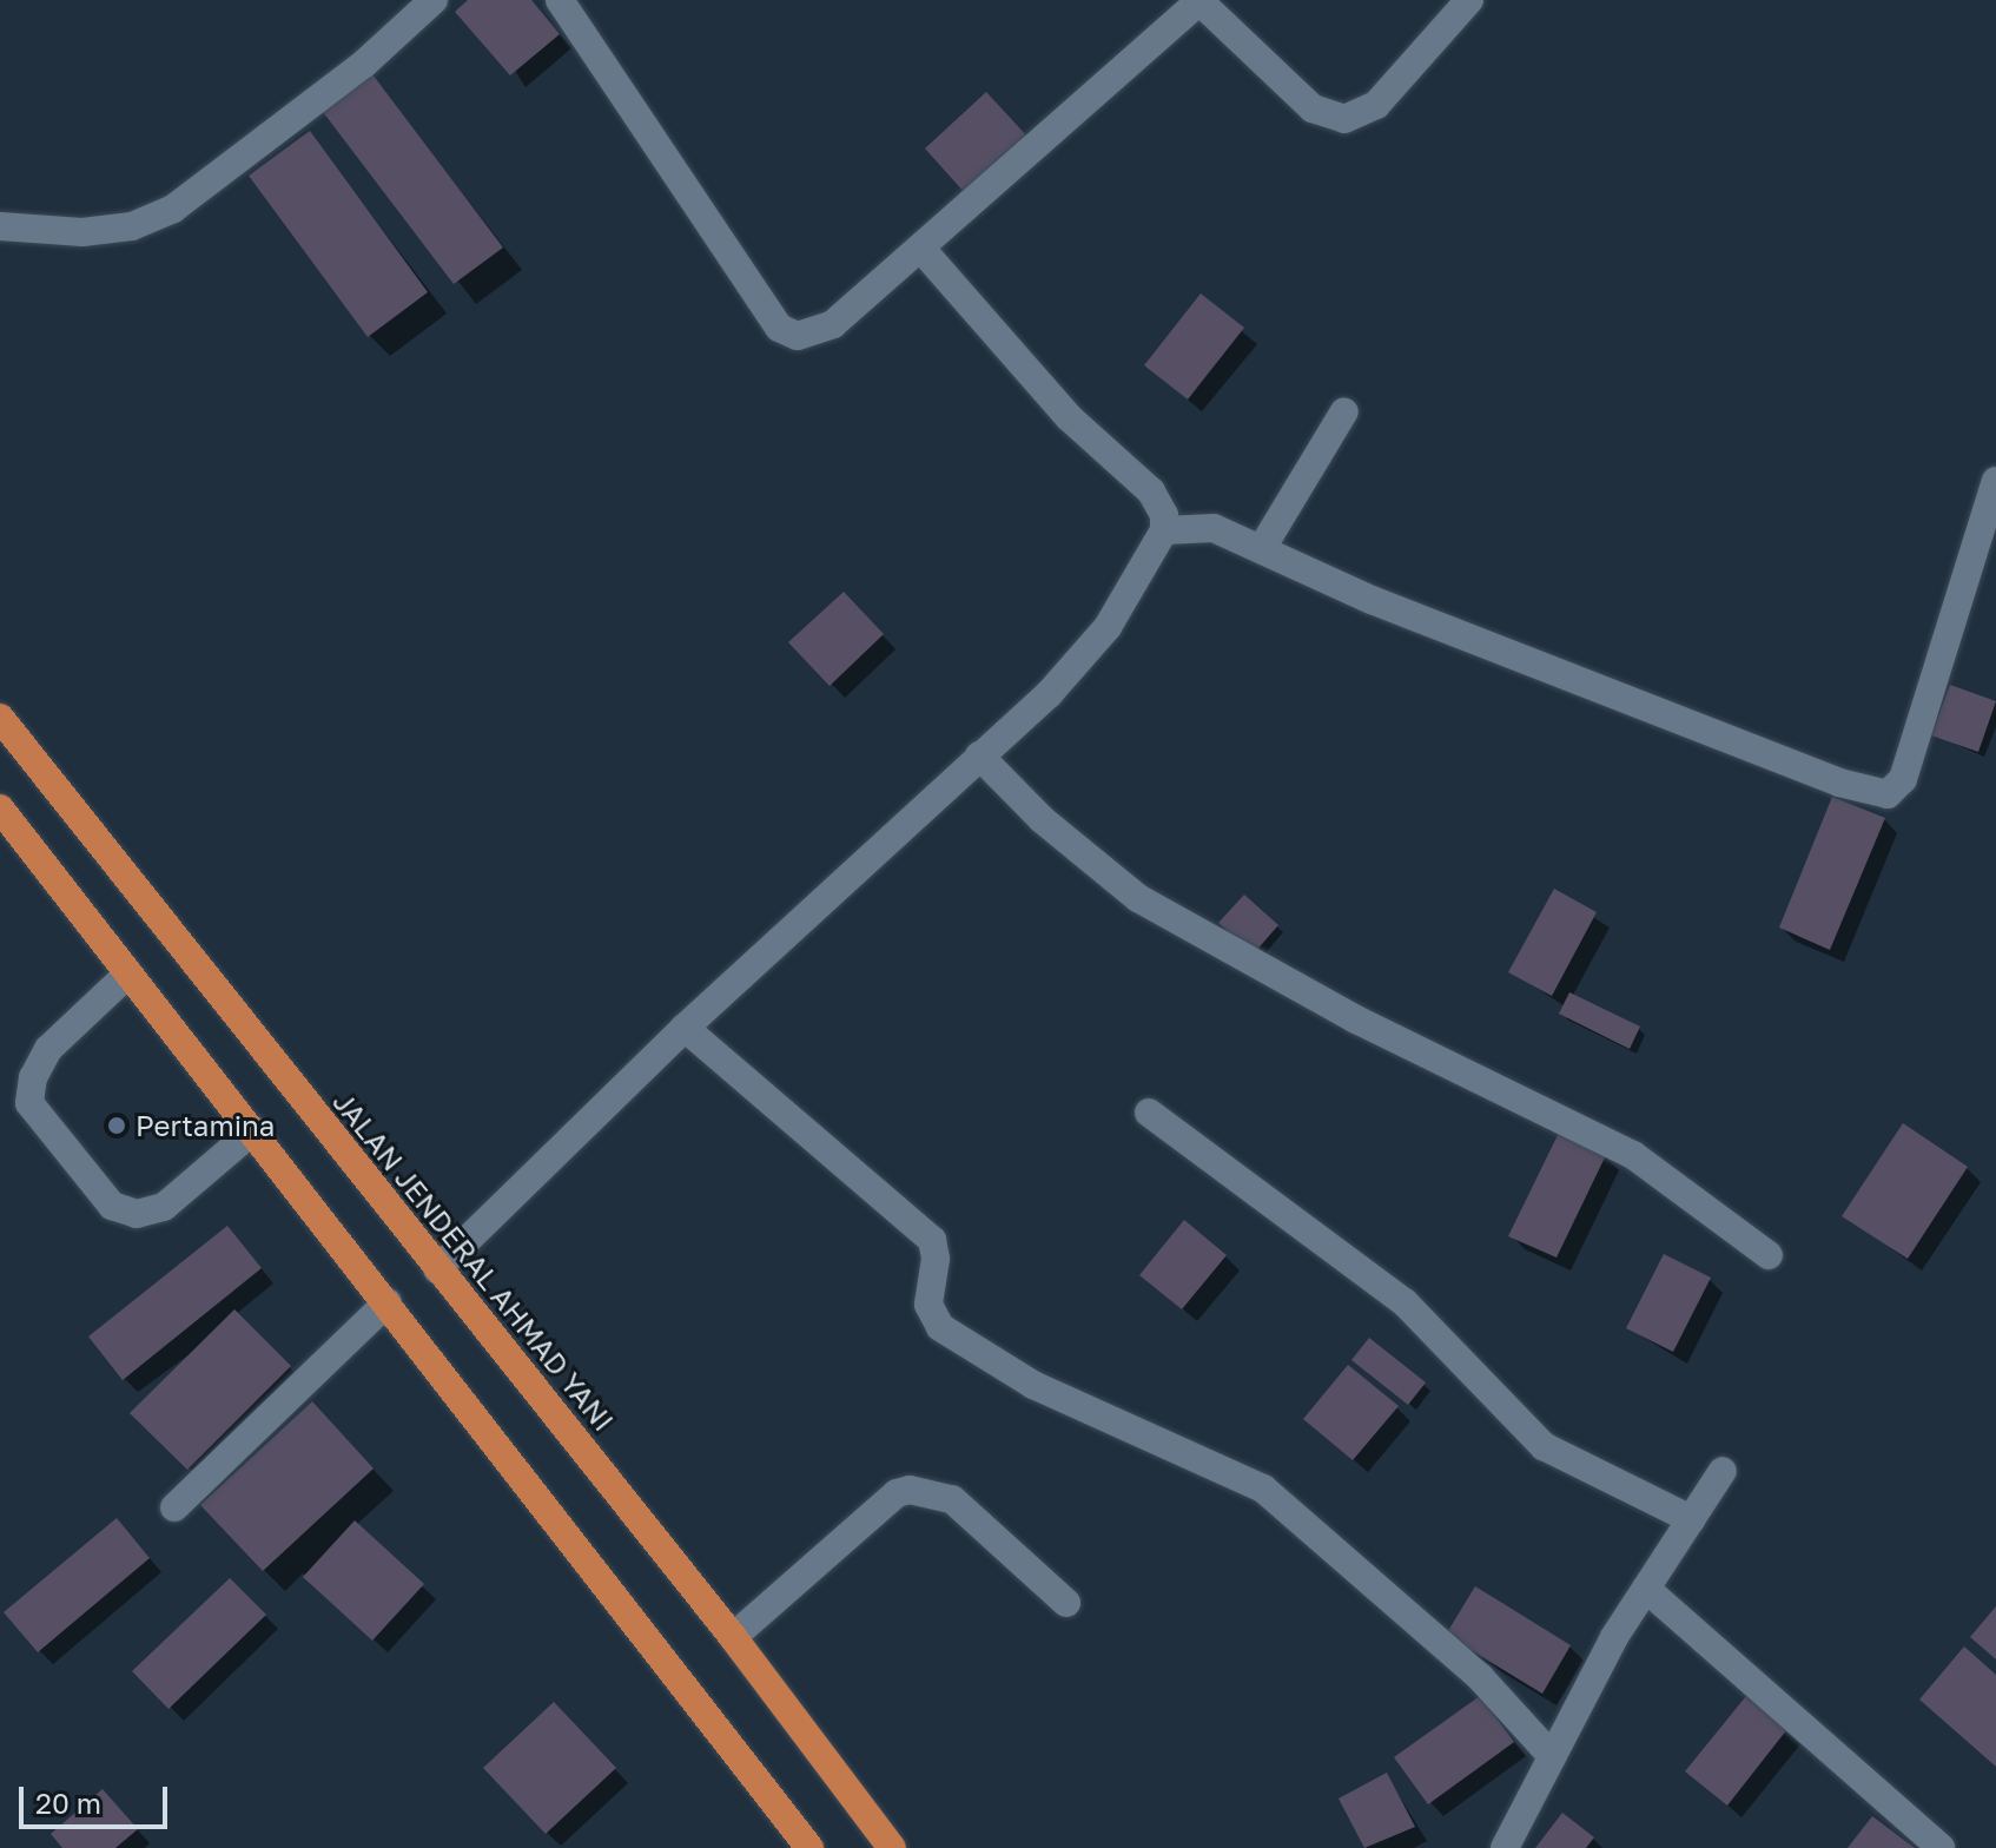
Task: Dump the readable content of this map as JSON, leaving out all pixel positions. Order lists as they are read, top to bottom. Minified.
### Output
{"streets":{"highway":["JALAN JENDERAL AHMAD YANI"]},"places":["Pertamina"],"scale_bar":"20 m"}
